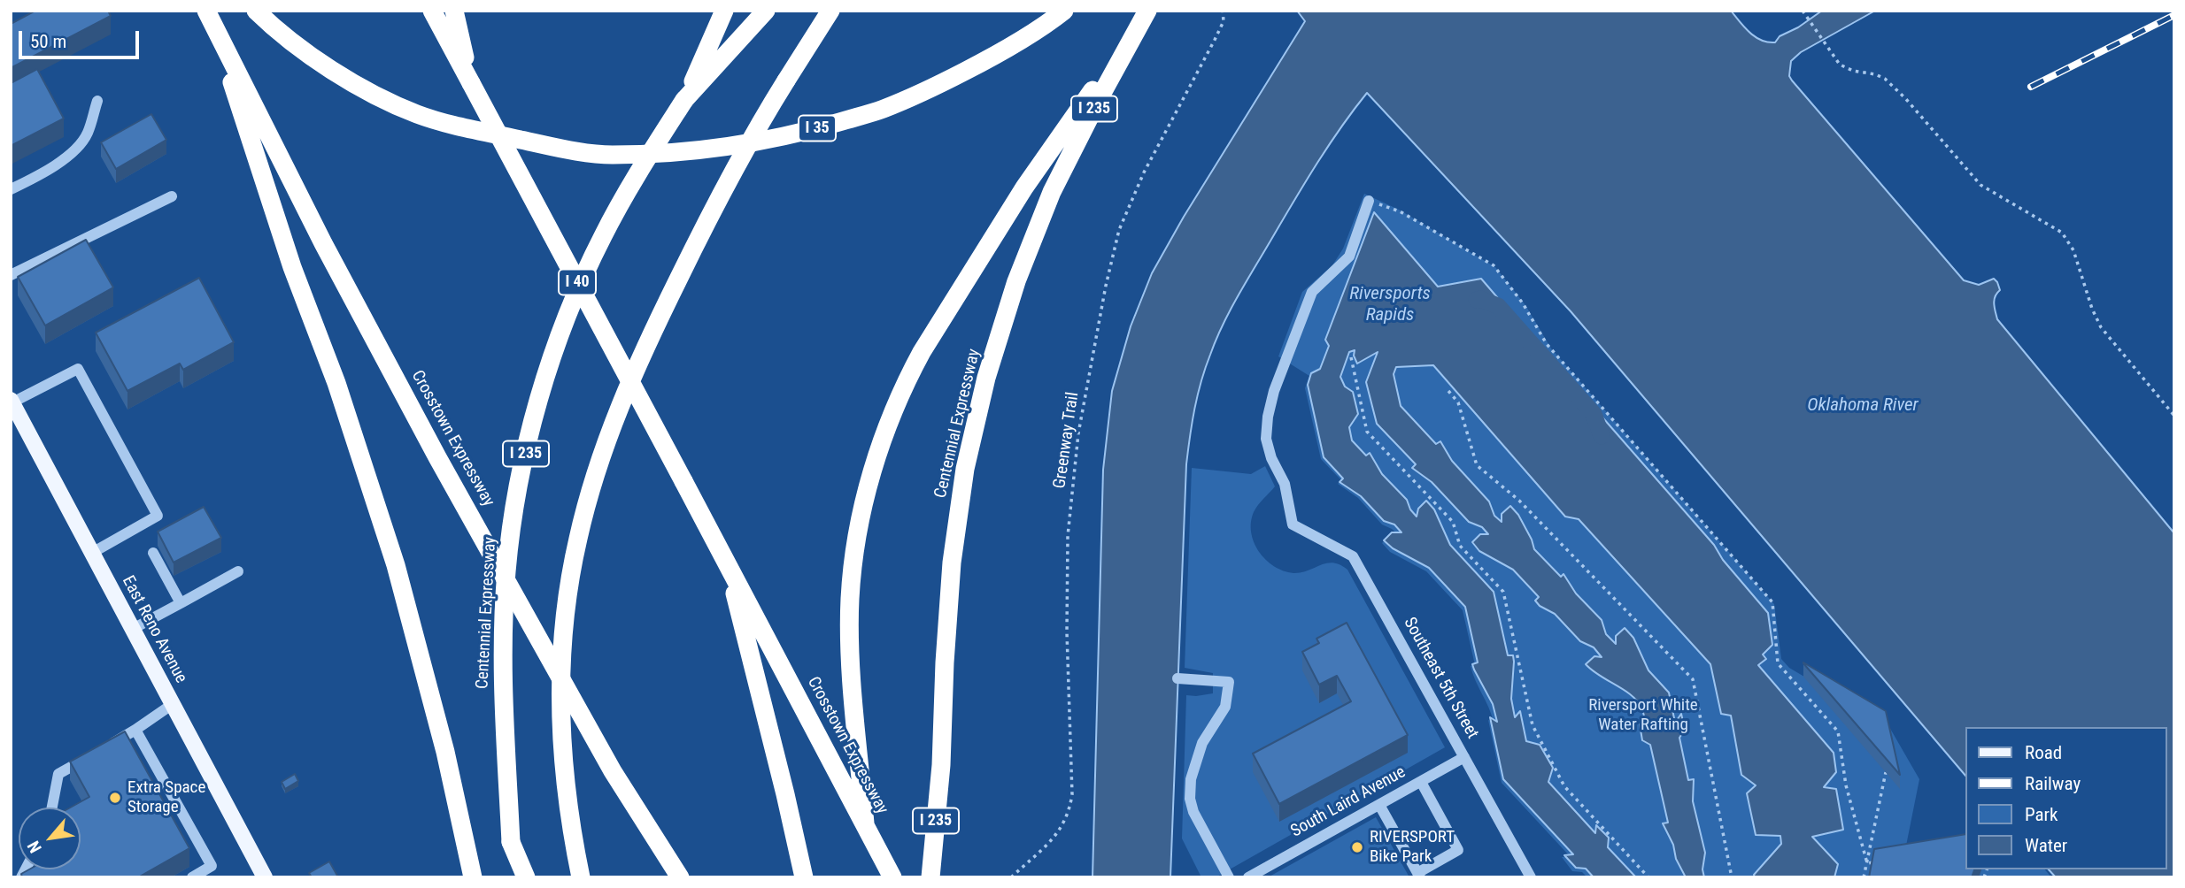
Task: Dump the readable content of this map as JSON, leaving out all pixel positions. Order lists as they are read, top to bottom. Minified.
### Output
{"streets":{"highway":["I 235","I 35","I 40","Centennial Expressway","Crosstown Expressway"],"main road":["East Reno Avenue"],"street":["Southeast 5th Street","South Laird Avenue"],"path":["Greenway Trail"]},"crossings":[["Southeast 5th Street","South Laird Avenue"]],"water":["Riversports Rapids","Oklahoma River"],"parks":["Riversport White Water Rafting"],"places":["Extra Space Storage","RIVERSPORT Bike Park"],"legend":["Road","Railway","Park","Water"],"scale_bar":"50 m","north":"bottom left"}
